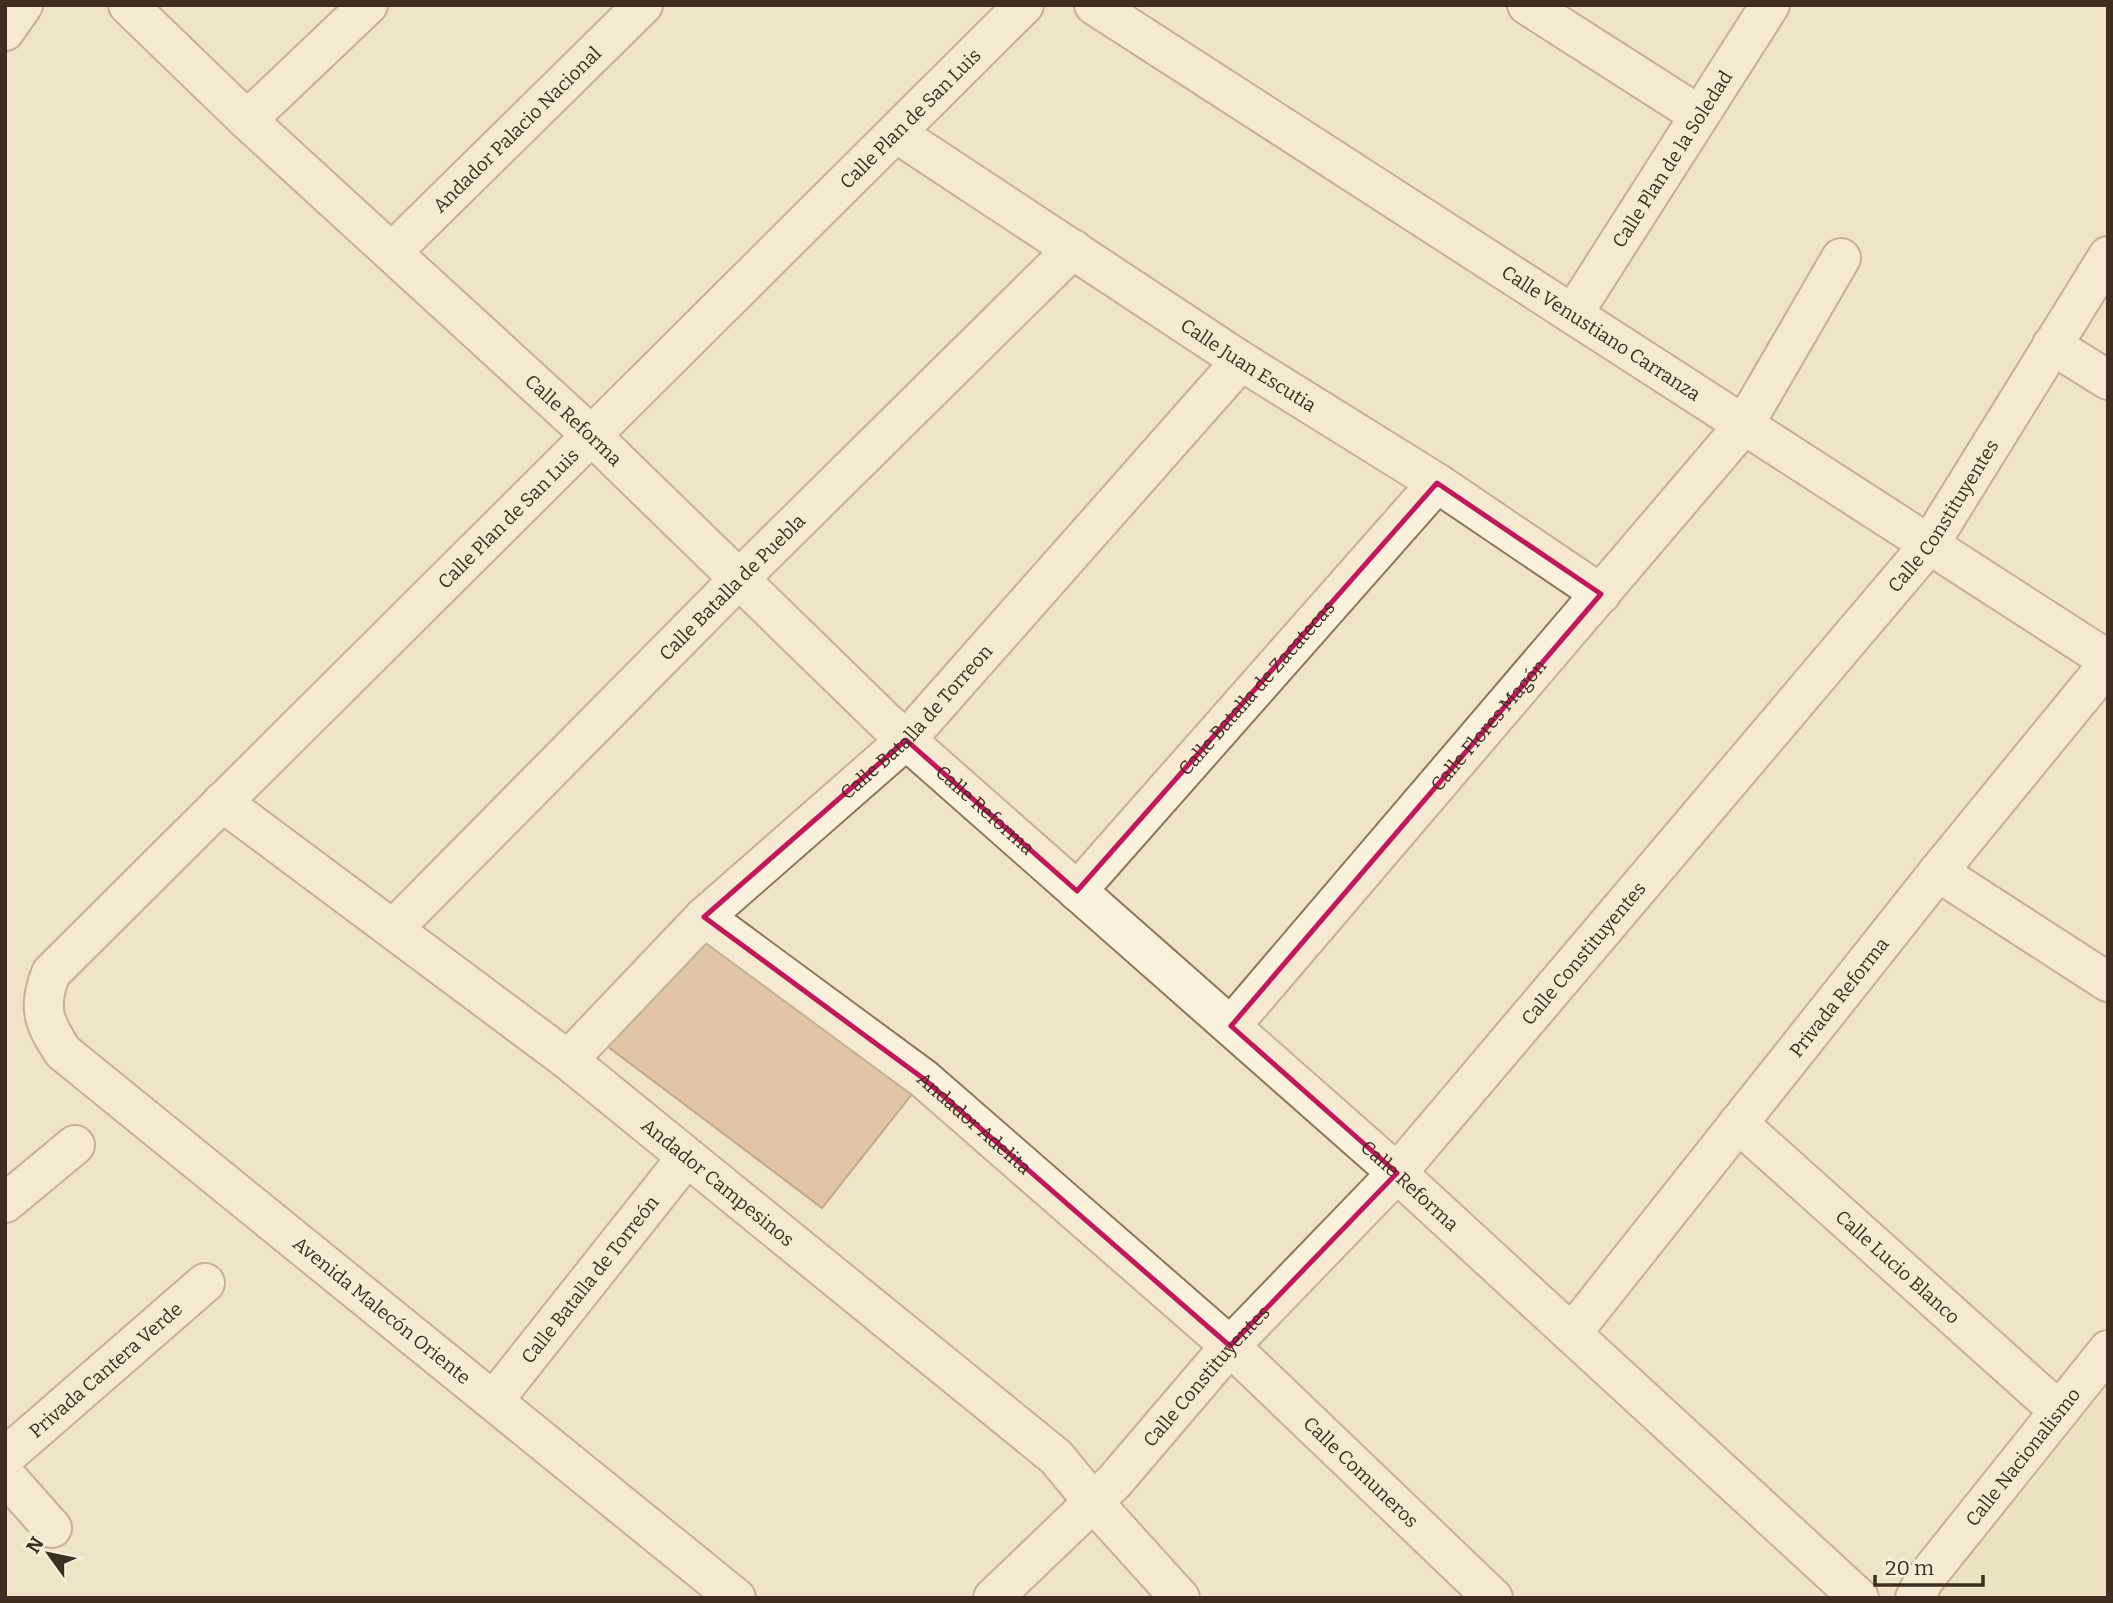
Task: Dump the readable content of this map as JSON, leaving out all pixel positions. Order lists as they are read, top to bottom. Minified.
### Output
{"streets":{"street":["Calle Plan de San Luis","Andador Palacio Nacional","Calle Plan de la Soledad","Calle Venustiano Carranza","Calle Juan Escutia","Calle Reforma","Calle Constituyentes","Calle Batalla de Puebla","Calle Batalla de Zacatecas","Calle Batalla de Torreon","Calle Flores Magón","Privada Reforma","Andador Adelita","Andador Campesinos","Calle Lucio Blanco","Calle Batalla de Torreón","Avenida Malecón Oriente","Privada Cantera Verde","Calle Nacionalismo","Calle Comuneros"]},"crossings":[["Calle Plan de San Luis","Calle Juan Escutia"],["Calle Plan de San Luis","Calle Reforma"],["Calle Plan de San Luis","Andador Campesinos"],["Calle Plan de San Luis","Avenida Malecón Oriente"],["Andador Palacio Nacional","Calle Reforma"],["Calle Plan de la Soledad","Calle Venustiano Carranza"],["Calle Venustiano Carranza","Calle Constituyentes"],["Calle Venustiano Carranza","Calle Flores Magón"],["Calle Venustiano Carranza","Privada Reforma"],["Calle Juan Escutia","Calle Batalla de Puebla"],["Calle Juan Escutia","Calle Batalla de Zacatecas"],["Calle Juan Escutia","Calle Batalla de Torreon"],["Calle Juan Escutia","Calle Flores Magón"],["Calle Reforma","Calle Constituyentes"],["Calle Reforma","Calle Batalla de Puebla"],["Calle Reforma","Calle Batalla de Zacatecas"],["Calle Reforma","Calle Batalla de Torreon"],["Calle Reforma","Calle Flores Magón"],["Calle Reforma","Privada Reforma"],["Calle Constituyentes","Andador Adelita"],["Calle Constituyentes","Andador Campesinos"],["Calle Constituyentes","Calle Comuneros"],["Calle Batalla de Puebla","Andador Campesinos"],["Calle Batalla de Torreon","Andador Adelita"],["Calle Batalla de Torreon","Andador Campesinos"],["Privada Reforma","Calle Lucio Blanco"],["Andador Adelita","Calle Comuneros"],["Andador Campesinos","Calle Batalla de Torreón"],["Calle Lucio Blanco","Calle Nacionalismo"],["Calle Batalla de Torreón","Avenida Malecón Oriente"]],"scale_bar":"20 m","north":"top left"}
